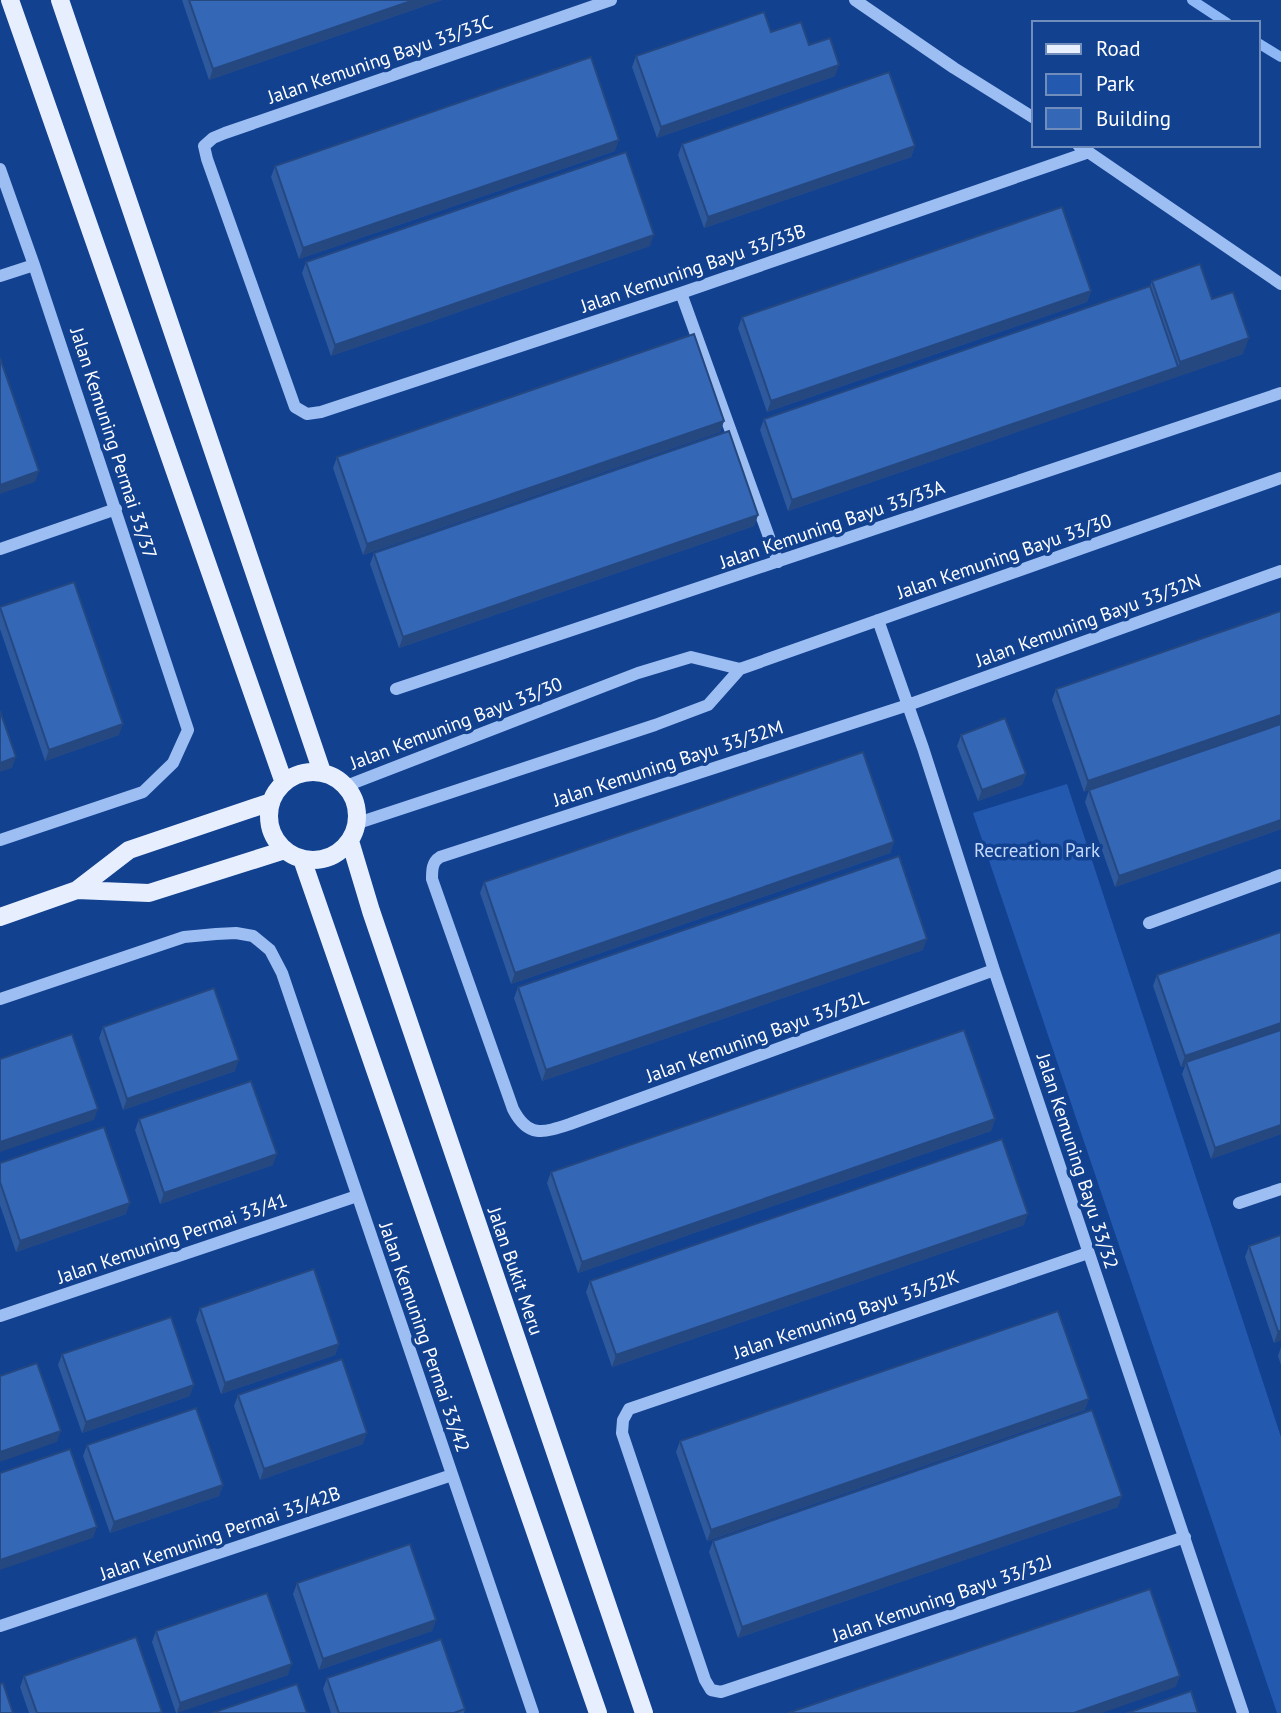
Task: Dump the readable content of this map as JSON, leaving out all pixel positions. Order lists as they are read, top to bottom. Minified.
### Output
{"streets":{"main road":["Jalan Bukit Meru"],"street":["Jalan Kemuning Bayu 33/33C","Jalan Kemuning Bayu 33/33B","Jalan Kemuning Permai 33/37","Jalan Kemuning Bayu 33/33A","Jalan Kemuning Bayu 33/30","Jalan Kemuning Bayu 33/32N","Jalan Kemuning Bayu 33/32M","Jalan Kemuning Bayu 33/32L","Jalan Kemuning Bayu 33/32","Jalan Kemuning Permai 33/41","Jalan Kemuning Bayu 33/32K","Jalan Kemuning Permai 33/42","Jalan Kemuning Permai 33/42B","Jalan Kemuning Bayu 33/32J"]},"crossings":[["Jalan Kemuning Bayu 33/33C","Jalan Kemuning Bayu 33/33B"],["Jalan Kemuning Bayu 33/30","Jalan Kemuning Bayu 33/32"],["Jalan Kemuning Bayu 33/30","Jalan Bukit Meru"],["Jalan Kemuning Bayu 33/32N","Jalan Kemuning Bayu 33/32M"],["Jalan Kemuning Bayu 33/32N","Jalan Kemuning Bayu 33/32"],["Jalan Kemuning Bayu 33/32M","Jalan Kemuning Bayu 33/32L"],["Jalan Kemuning Bayu 33/32M","Jalan Kemuning Bayu 33/32"],["Jalan Kemuning Bayu 33/32L","Jalan Kemuning Bayu 33/32"],["Jalan Kemuning Bayu 33/32","Jalan Kemuning Bayu 33/32K"],["Jalan Kemuning Bayu 33/32","Jalan Kemuning Bayu 33/32J"],["Jalan Kemuning Permai 33/41","Jalan Kemuning Permai 33/42"],["Jalan Kemuning Bayu 33/32K","Jalan Kemuning Bayu 33/32J"],["Jalan Kemuning Permai 33/42","Jalan Kemuning Permai 33/42B"]],"parks":["Recreation Park"],"legend":["Road","Park","Building"]}
